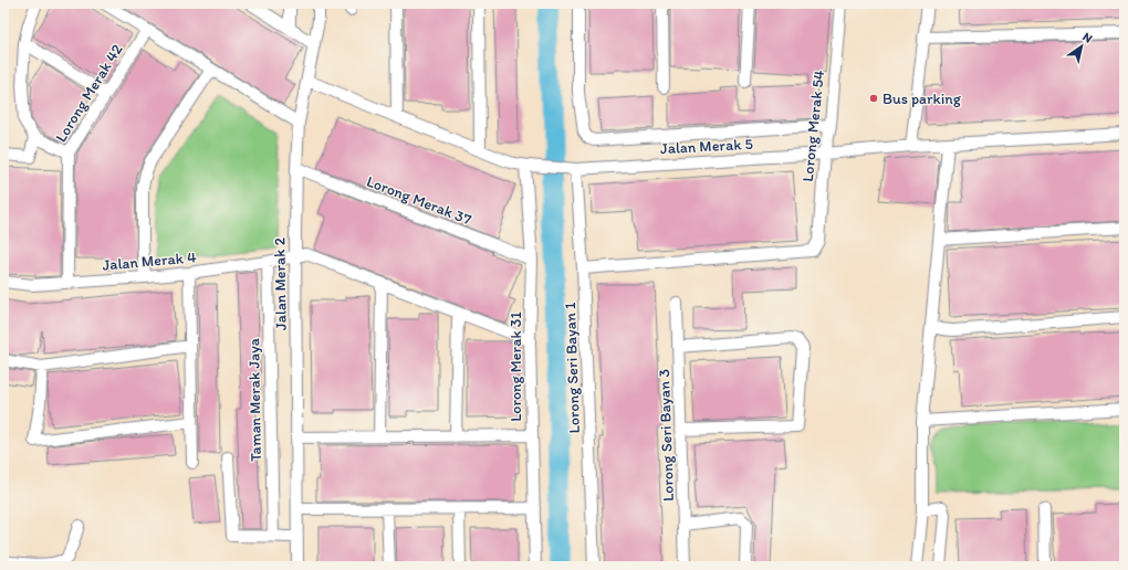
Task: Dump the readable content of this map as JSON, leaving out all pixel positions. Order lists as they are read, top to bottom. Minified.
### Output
{"streets":{"street":["Lorong Merak 42","Lorong Merak 54","Jalan Merak 5","Lorong Merak 37","Jalan Merak 4","Jalan Merak 2","Lorong Merak 31","Lorong Seri Bayan 1","Taman Merak Jaya","Lorong Seri Bayan 3"]},"crossings":[["Lorong Merak 42","Jalan Merak 4"],["Lorong Merak 54","Jalan Merak 5"],["Lorong Merak 54","Lorong Seri Bayan 1"],["Jalan Merak 5","Jalan Merak 2"],["Jalan Merak 5","Lorong Merak 31"],["Jalan Merak 5","Lorong Seri Bayan 1"],["Lorong Merak 37","Jalan Merak 2"],["Lorong Merak 37","Lorong Merak 31"],["Jalan Merak 4","Jalan Merak 2"],["Jalan Merak 4","Lorong Merak 31"],["Jalan Merak 4","Taman Merak Jaya"]],"places":["Bus parking"],"north":"top right"}
